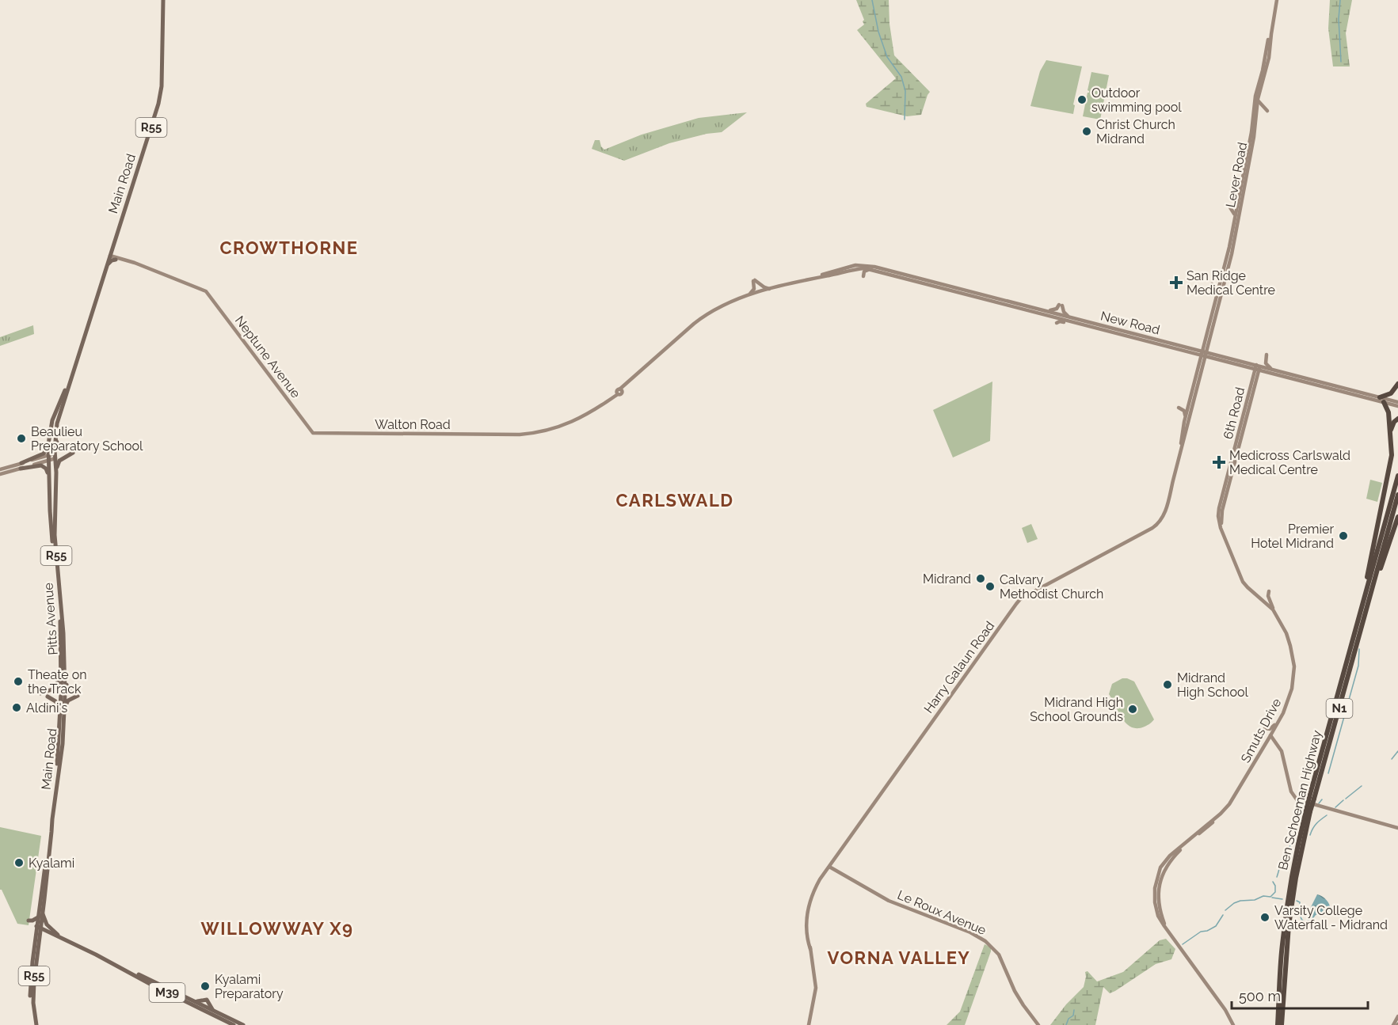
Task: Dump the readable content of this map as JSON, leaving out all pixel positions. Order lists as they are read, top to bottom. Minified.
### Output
{"streets":{"highway":["N1","Ben Schoeman Highway"],"main road":["R55","Lever Road","Main Road","New Road","Neptune Avenue","6th Road","Walton Road","Pitts Avenue","Harry Galaun Road","Smuts Drive","Le Roux Avenue","M39"]},"crossings":[["R55","Main Road"],["R55","M39"],["Lever Road","New Road"],["Lever Road","Harry Galaun Road"],["Main Road","Pitts Avenue"],["New Road","6th Road"],["New Road","Walton Road"],["New Road","Harry Galaun Road"],["Neptune Avenue","Walton Road"],["6th Road","Smuts Drive"],["Harry Galaun Road","Le Roux Avenue"]],"districts":["CROWTHORNE","CARLSWALD","WILLOWWAY X9","VORNA VALLEY"],"places":{"other":["Outdoor swimming pool","Christ Church Midrand","Beaulieu Preparatory School","Premier Hotel Midrand","Midrand","Calvary Methodist Church","Theate on the Track","Midrand High School","Aldini's","Midrand High School Grounds","Kyalami","Varsity College Waterfall - Midrand","Kyalami Preparatory"],"health":["San Ridge Medical Centre","Medicross Carlswald Medical Centre"]},"scale_bar":"500 m"}
